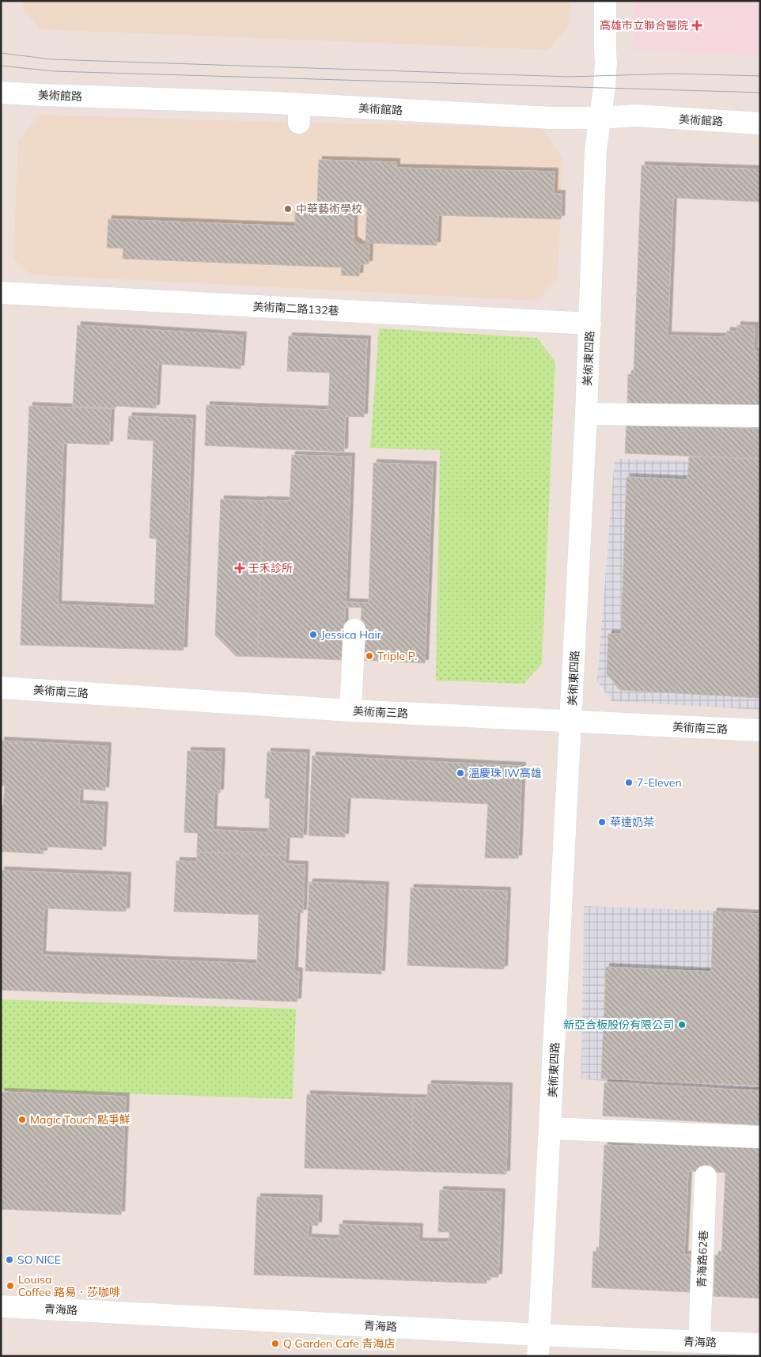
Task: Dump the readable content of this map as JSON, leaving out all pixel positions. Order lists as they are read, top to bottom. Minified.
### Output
{"streets":{"street":["美術館路","美術南二路132巷","美術東四路","美術南三路","青海路62巷","青海路"]},"crossings":[["美術館路","美術東四路"],["美術南二路132巷","美術東四路"],["美術東四路","美術南三路"],["美術東四路","青海路"],["青海路62巷","青海路"]],"places":{"health":["高雄市立聯合醫院","壬禾診所"],"other":["中華藝術學校","Jessica Hair","Triple P.","溫慶珠 IW高雄","7-Eleven","華達奶茶","新亞合板股份有限公司","Magic Touch 點爭鮮","SO NICE","Louisa Coffee 路易．莎咖啡","Q Garden Cafe 青海店"]}}
